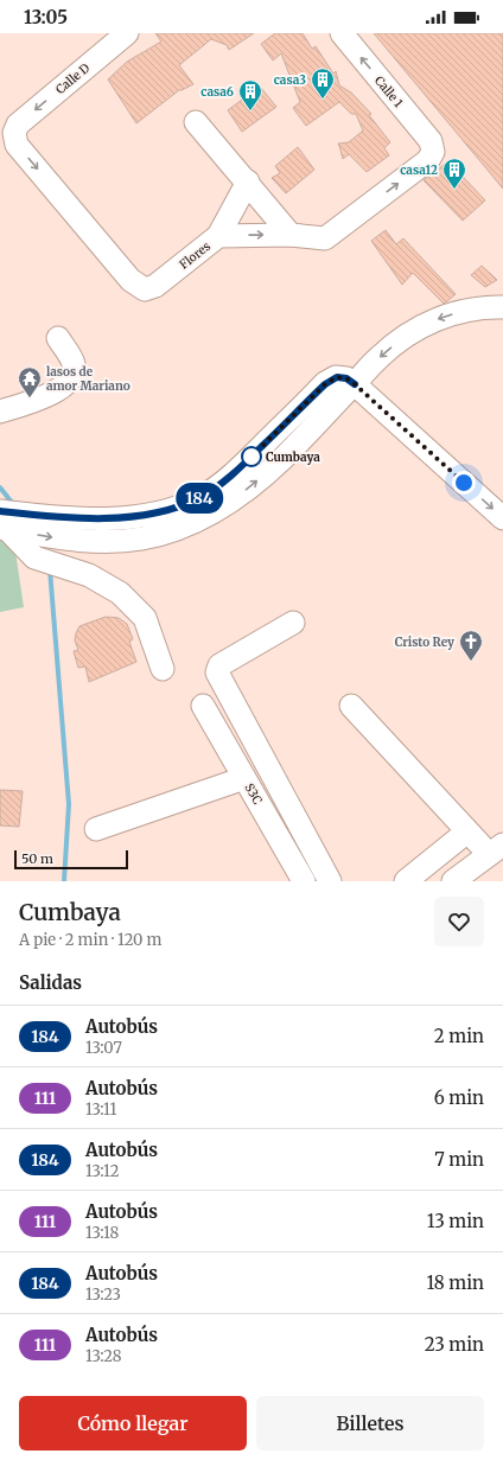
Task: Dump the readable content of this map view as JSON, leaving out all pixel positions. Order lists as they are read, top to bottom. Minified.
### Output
{"streets":{"street":["Calle D","Calle 1","Flores","S3C"]},"crossings":[["Calle D","Flores"],["Calle 1","Flores"]],"one_way":["Calle D"],"places":{"building":["casa3","casa6","casa12"],"temple":["lasos de amor Mariano"],"other":["Cumbaya"],"church":["Cristo Rey"]},"lines":["bus line 184"],"scale_bar":"50 m","page":{"status":"13:05","on_map":"184","scale":"50 m","heading":[["Cumbaya","A pie · 2 min · 120 m"],"Salidas"],"list":[{"mark":"184","name":"Autobús","note":"13:07","value":"2 min"},{"mark":"111","name":"Autobús","note":"13:11","value":"6 min"},{"mark":"184","name":"Autobús","note":"13:12","value":"7 min"},{"mark":"111","name":"Autobús","note":"13:18","value":"13 min"},{"mark":"184","name":"Autobús","note":"13:23","value":"18 min"},{"mark":"111","name":"Autobús","note":"13:28","value":"23 min"}],"buttons":["Cómo llegar","Billetes"]}}
